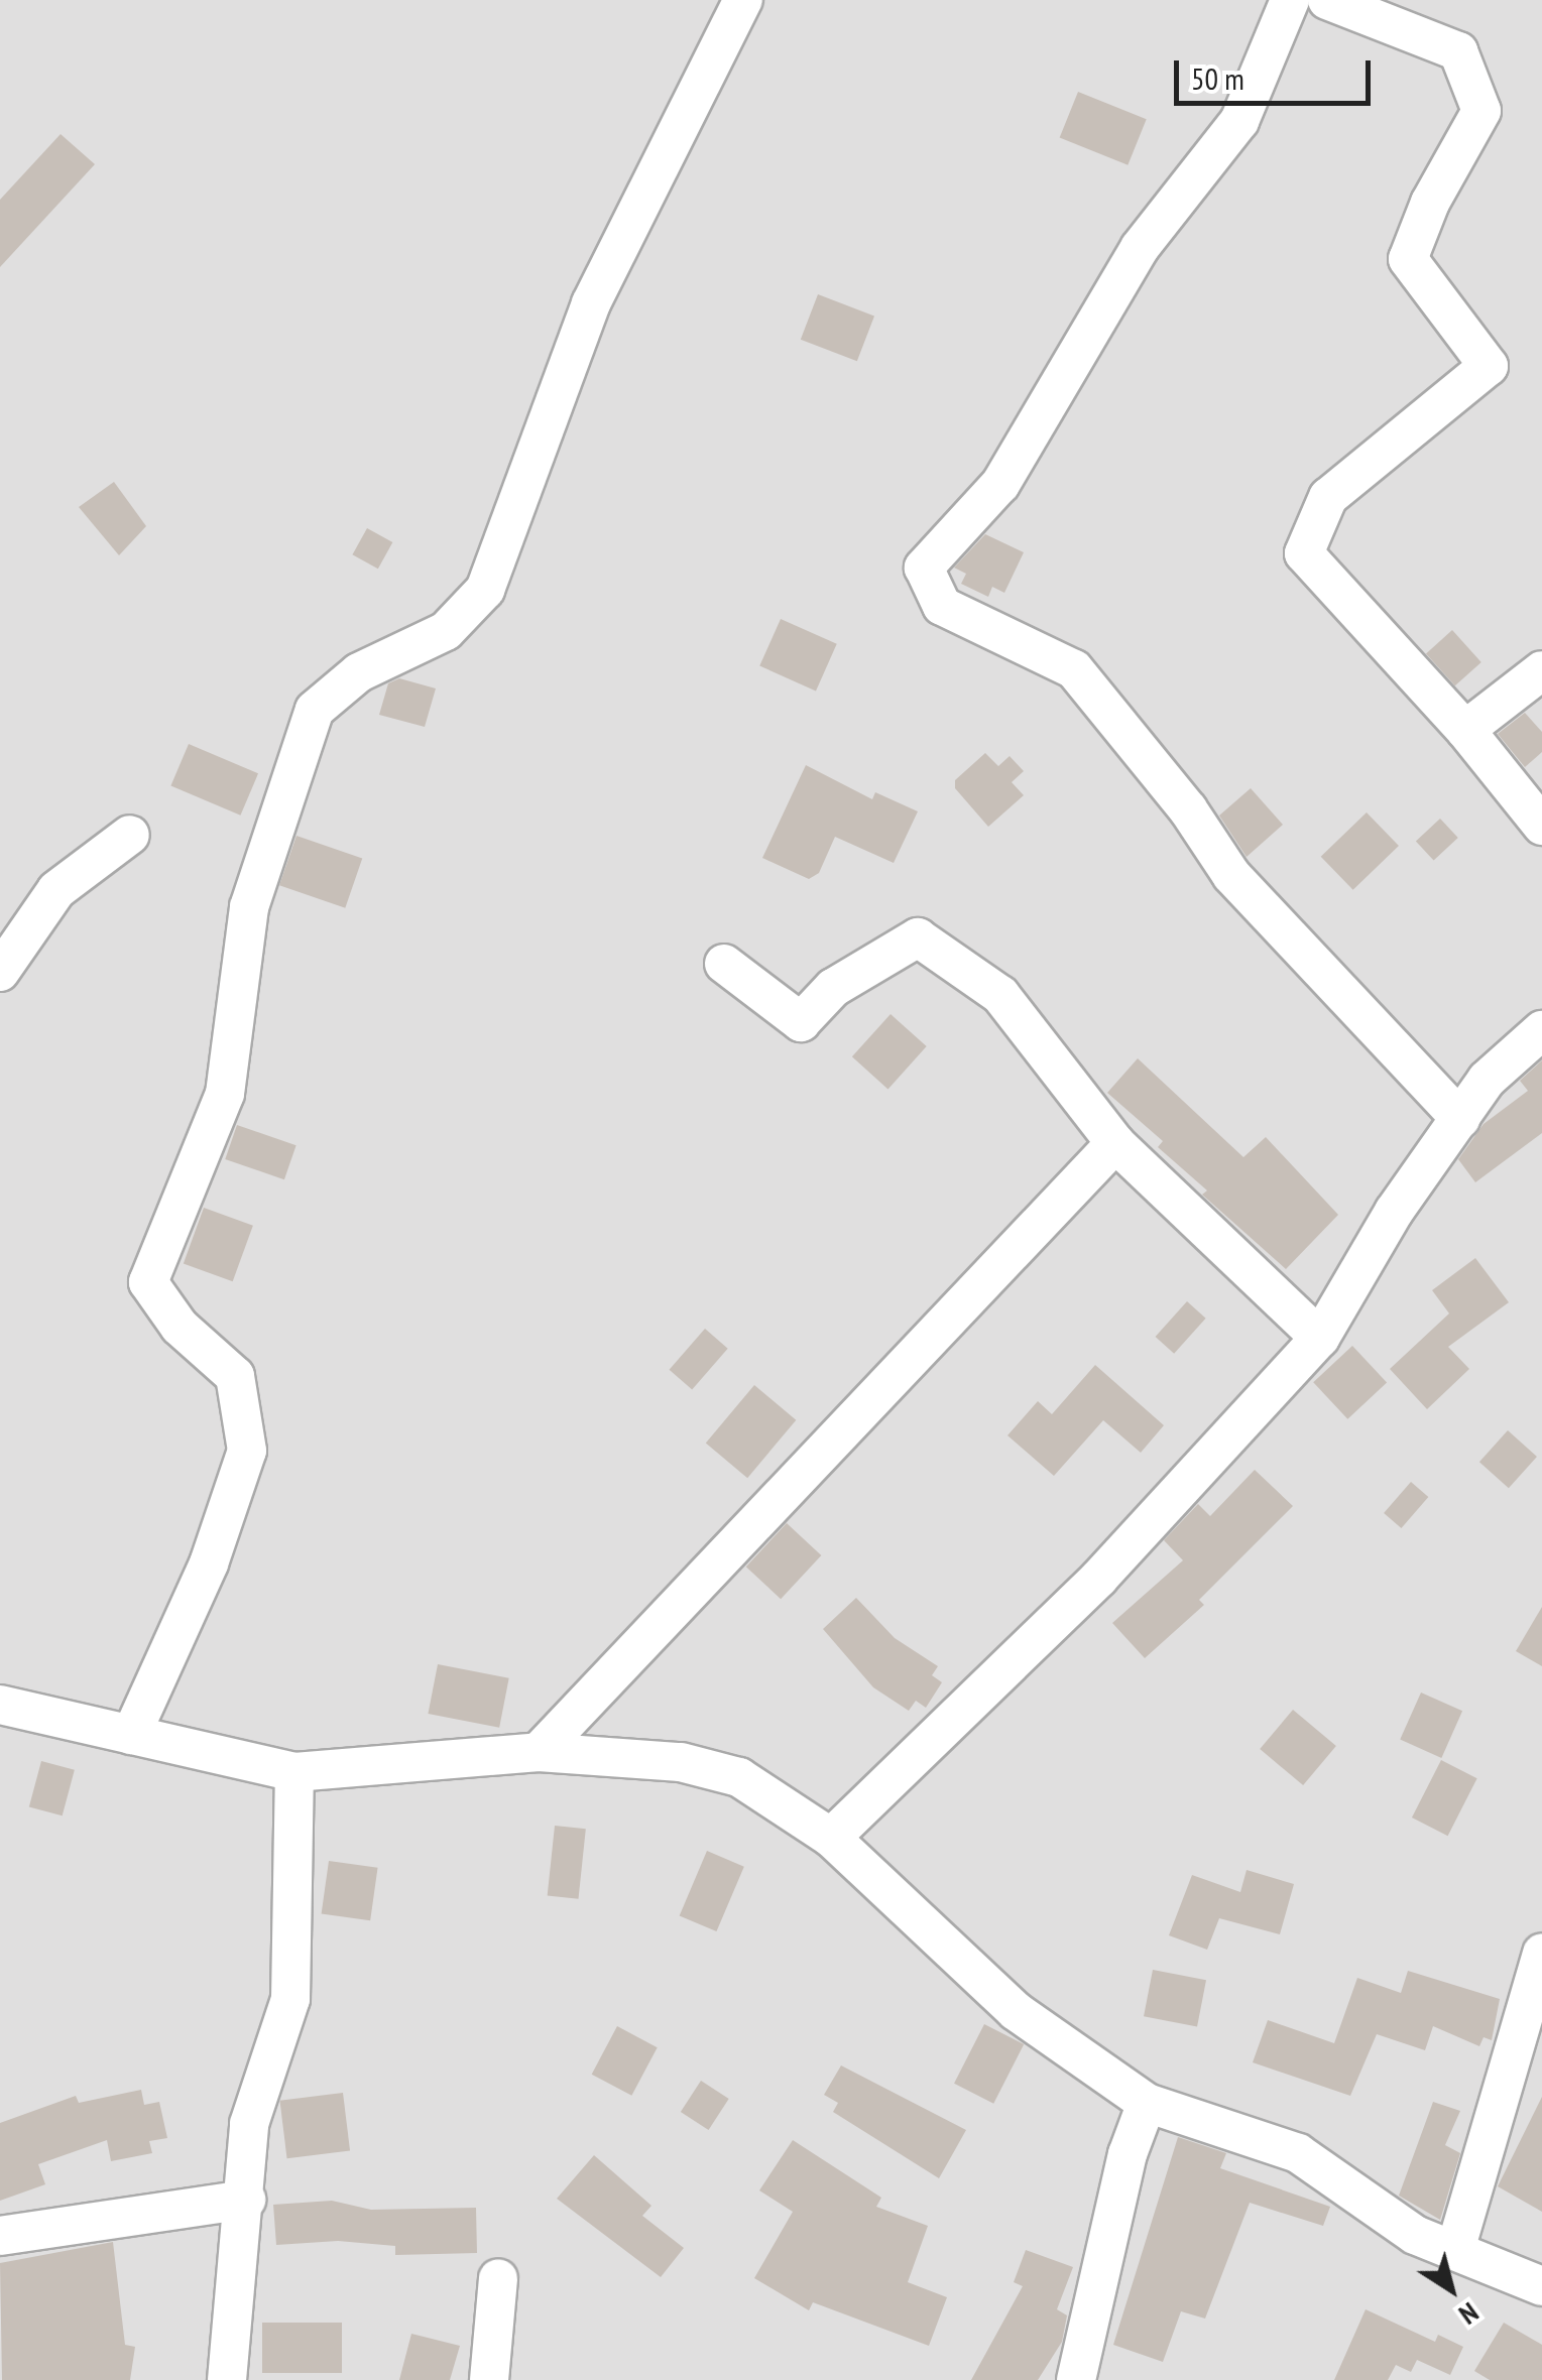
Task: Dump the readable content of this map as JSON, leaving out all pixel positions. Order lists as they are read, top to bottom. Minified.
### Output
{"scale_bar":"50 m","north":"bottom right"}
